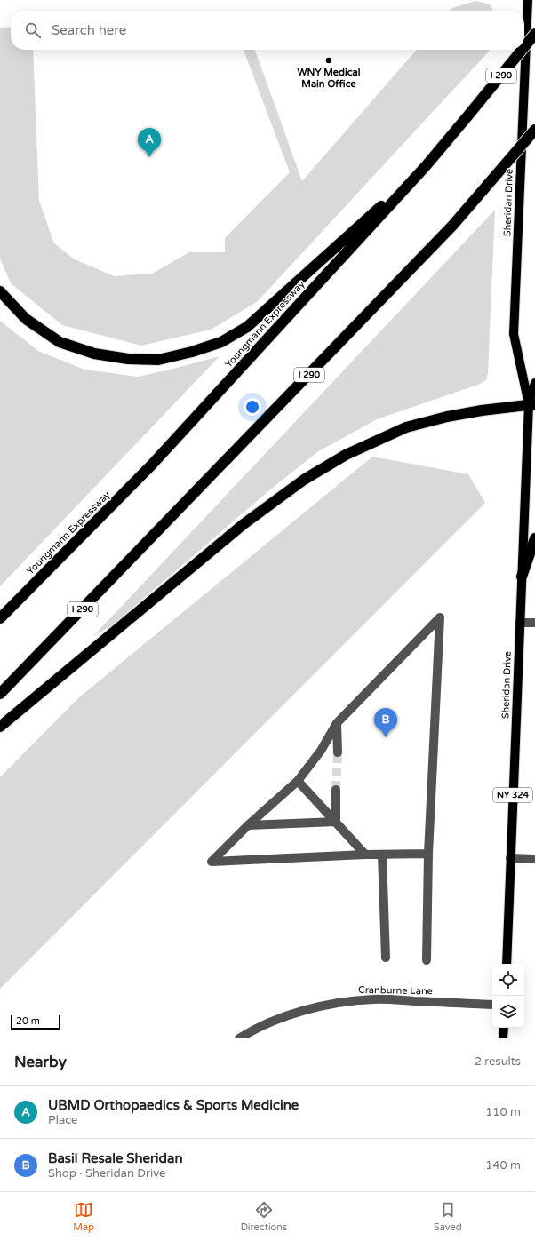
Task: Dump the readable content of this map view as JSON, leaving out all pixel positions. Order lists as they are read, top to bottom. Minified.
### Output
{"streets":{"highway":["I 290","Youngmann Expressway"],"main road":["Sheridan Drive","NY 324"],"street":["Cranburne Lane"]},"places":["WNY Medical Main Office"],"scale_bar":"20 m","page":{"search":"Search here","pins":["A","B"],"scale":"20 m","heading":["Nearby","2 results"],"list":[{"mark":"A","name":"UBMD Orthopaedics & Sports Medicine","note":"Place","value":"110 m"},{"mark":"B","name":"Basil Resale Sheridan","note":"Shop · Sheridan Drive","value":"140 m"}],"nav":["Map","Directions","Saved"]}}
